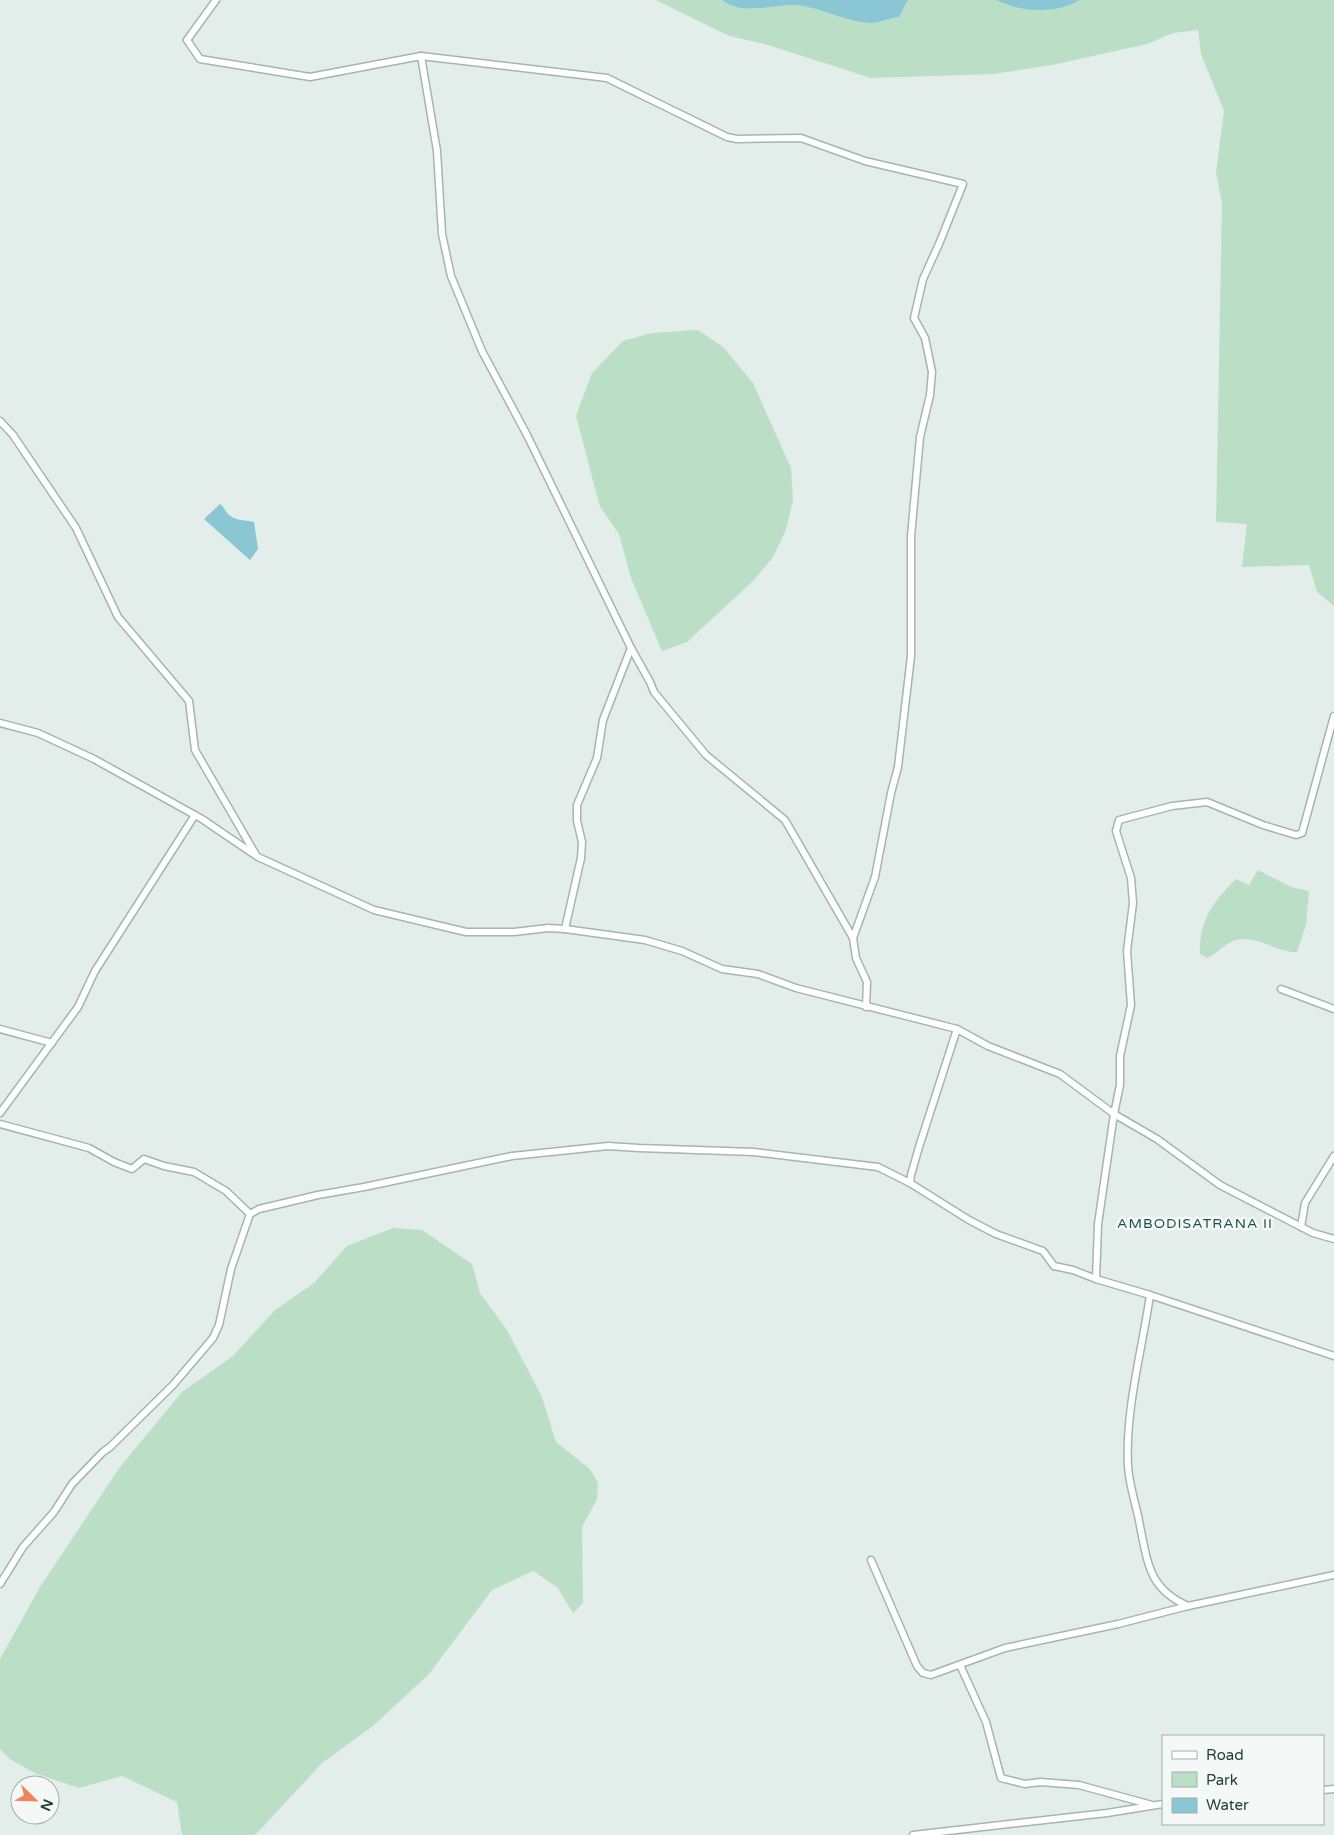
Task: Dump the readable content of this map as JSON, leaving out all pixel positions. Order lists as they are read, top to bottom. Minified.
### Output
{"districts":["AMBODISATRANA II"],"legend":["Road","Park","Water"],"north":"bottom right"}
